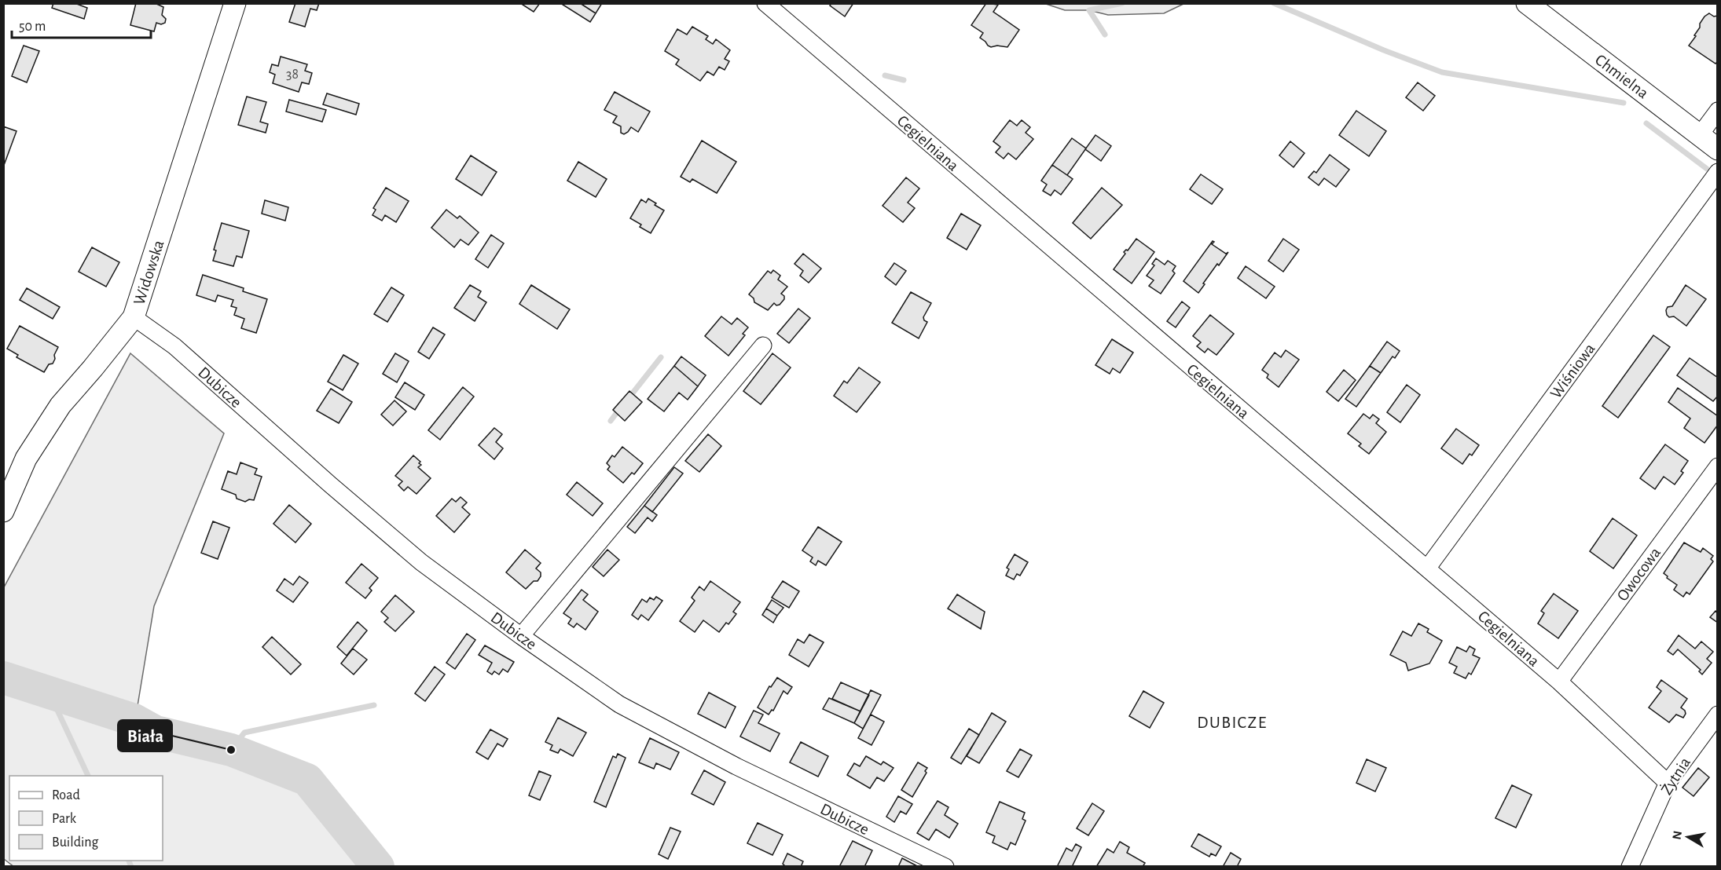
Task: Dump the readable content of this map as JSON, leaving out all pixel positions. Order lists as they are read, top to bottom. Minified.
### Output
{"streets":{"street":["Chmielna","Cegielniana","Widowska","Wiśniowa","Dubicze","Owocowa","Żytnia"]},"crossings":[["Cegielniana","Wiśniowa"],["Cegielniana","Owocowa"],["Cegielniana","Żytnia"],["Widowska","Dubicze"]],"districts":["DUBICZE"],"places":["Biała"],"house_numbers":["38"],"legend":["Road","Park","Building"],"scale_bar":"50 m","north":"left"}
